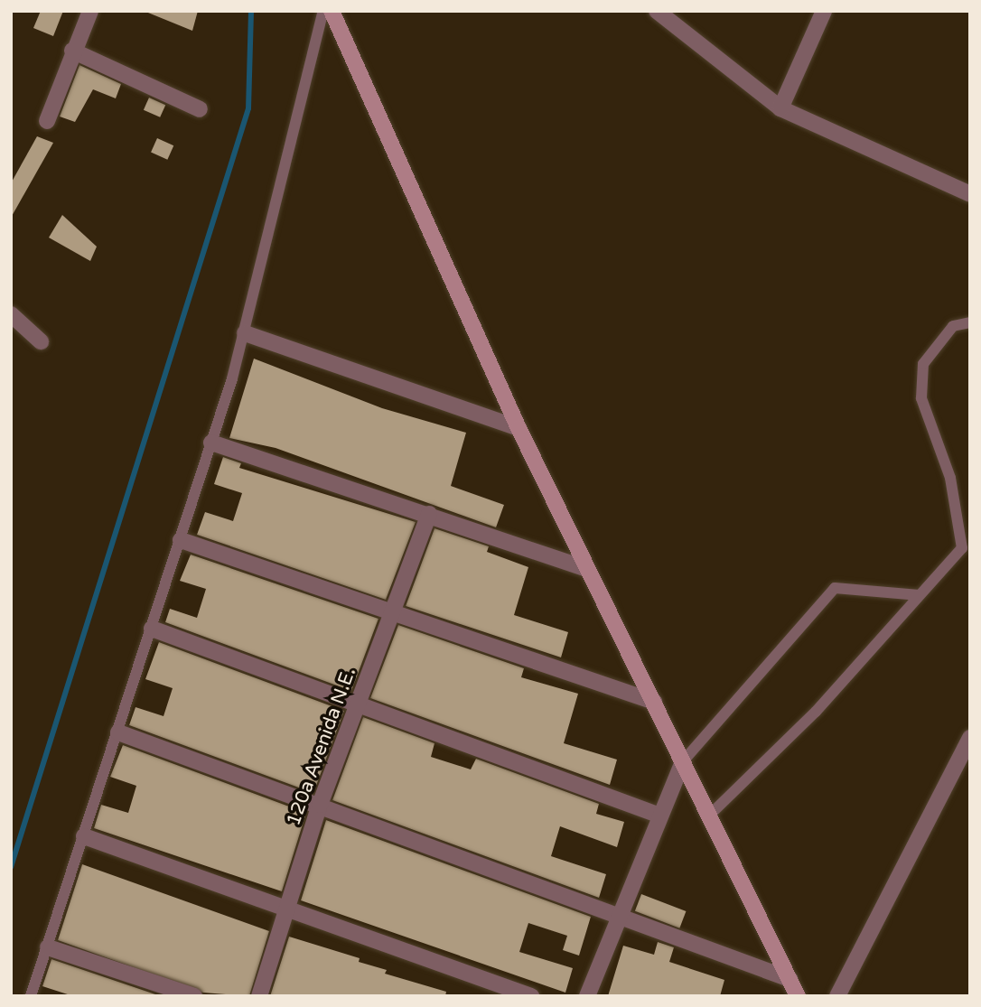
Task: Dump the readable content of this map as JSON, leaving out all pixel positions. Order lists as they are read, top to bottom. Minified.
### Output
{"streets":{"street":["120a Avenida N.E."]}}
